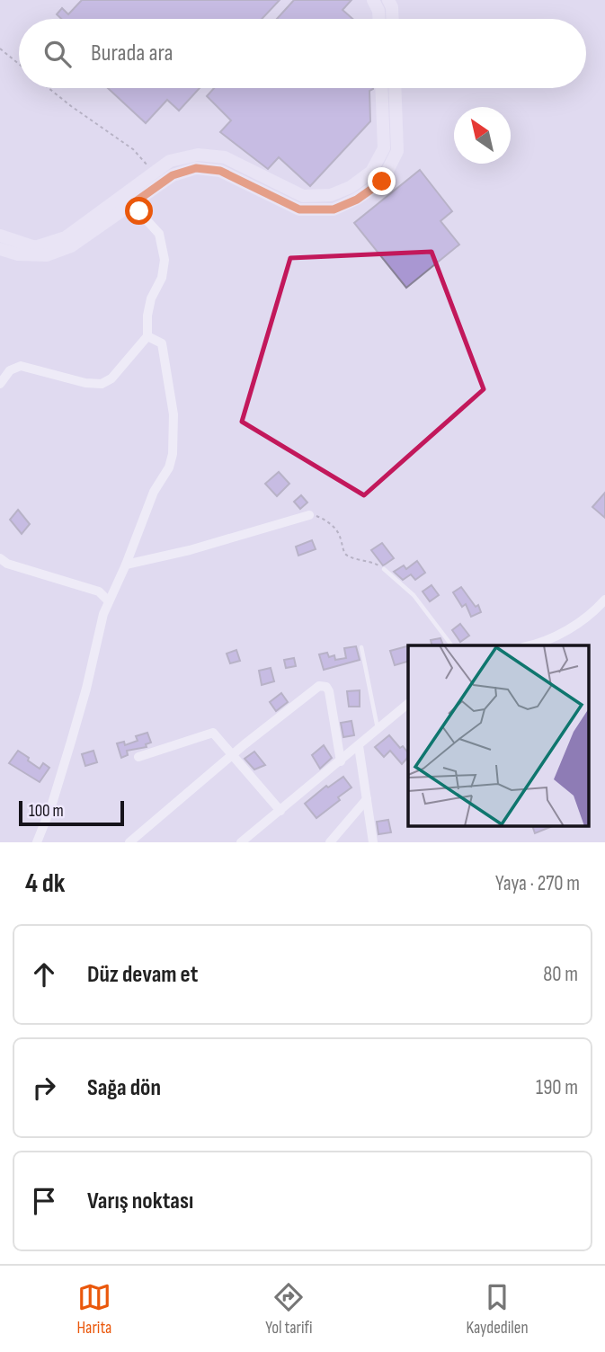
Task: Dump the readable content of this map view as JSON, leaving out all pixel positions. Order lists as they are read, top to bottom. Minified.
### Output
{"scale_bar":"100 m","north":"top left","page":{"search":"Burada ara","scale":"100 m","heading":["4 dk","Yaya · 270 m"],"list":[["Düz devam et","80 m"],["Sağa dön","190 m"],"Varış noktası"],"nav":["Harita","Yol tarifi","Kaydedilen"]}}
